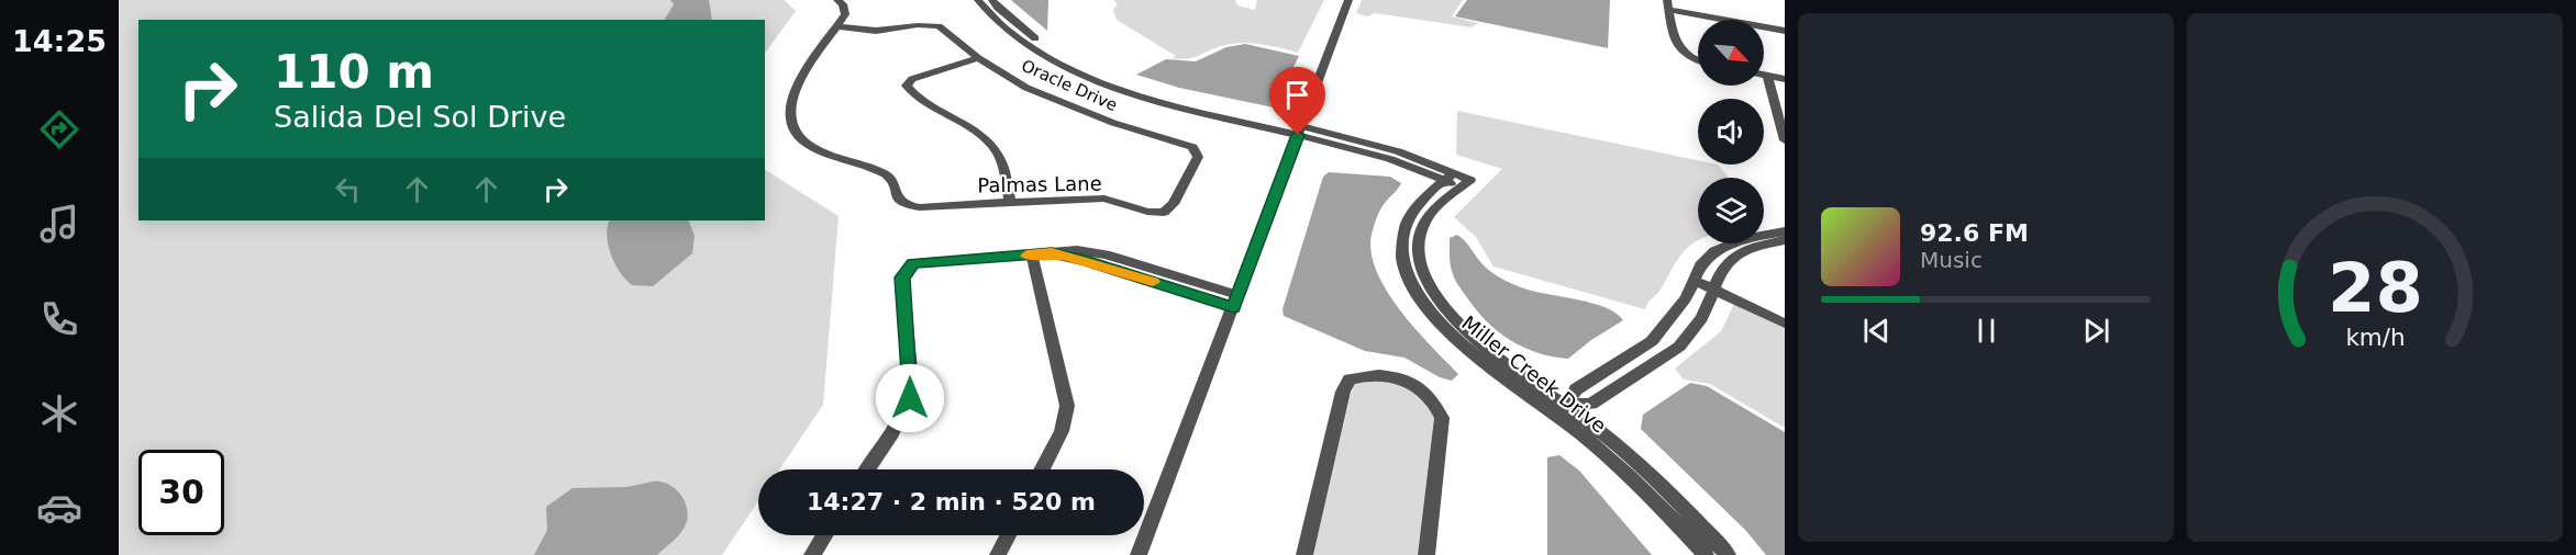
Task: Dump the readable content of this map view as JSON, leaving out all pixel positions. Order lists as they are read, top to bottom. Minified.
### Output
{"streets":{"street":["Oracle Drive","Palmas Lane","Miller Creek Drive"]},"crossings":[["Oracle Drive","Palmas Lane"]],"north":"bottom right","page":{"tabs":"14:25","turn":["110 m","Salida Del Sol Drive"],"song":["92.6 FM","Music"],"limit":"30","trip":"14:27 · 2 min · 520 m","gauge":["28","km/h"]}}
